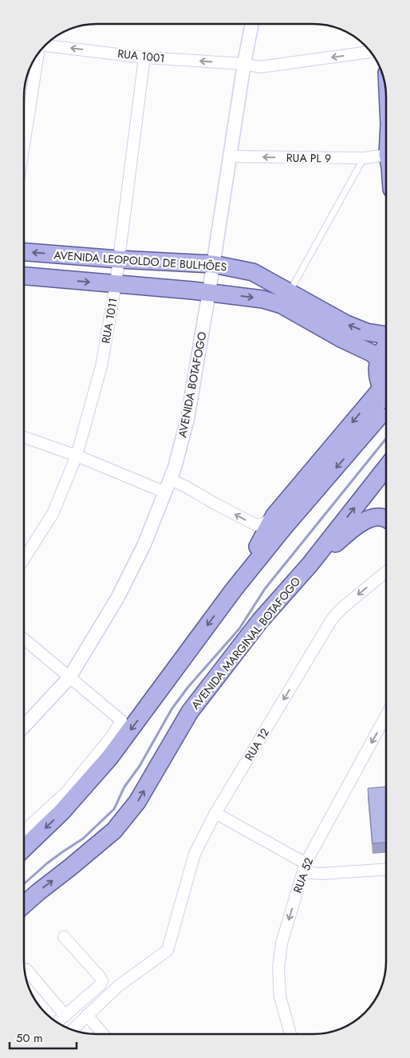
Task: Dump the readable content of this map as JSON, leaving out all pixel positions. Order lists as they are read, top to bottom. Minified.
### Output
{"streets":{"main road":["AVENIDA LEOPOLDO DE BULHÕES","AVENIDA MARGINAL BOTAFOGO"],"street":["RUA 1001","RUA PL 9","RUA 1011","AVENIDA BOTAFOGO","RUA 12","RUA 52"]},"crossings":[["RUA 1001","RUA 1011"],["RUA 1001","AVENIDA BOTAFOGO"],["RUA PL 9","AVENIDA BOTAFOGO"],["AVENIDA LEOPOLDO DE BULHÕES","RUA 1011"],["AVENIDA LEOPOLDO DE BULHÕES","AVENIDA BOTAFOGO"]],"one_way":["RUA 1001","RUA PL 9","RUA 12","RUA 52"],"scale_bar":"50 m"}
